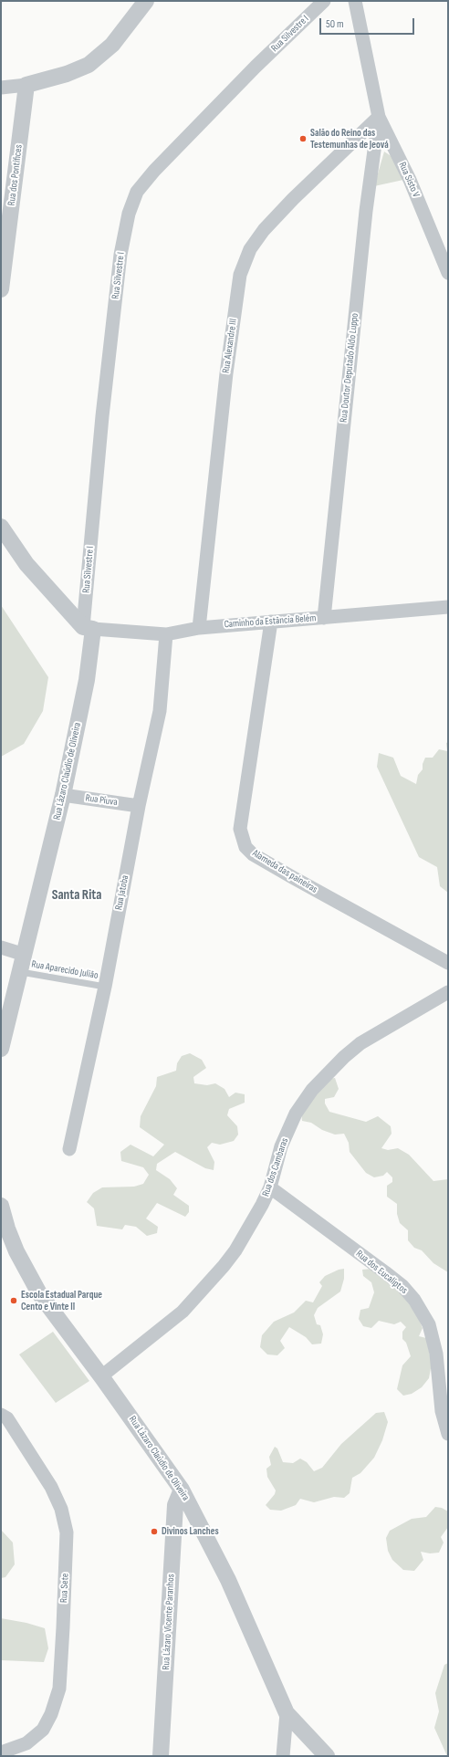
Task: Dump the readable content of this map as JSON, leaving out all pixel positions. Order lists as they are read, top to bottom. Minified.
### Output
{"streets":{"street":["Rua Silvestre I","Rua dos Pontífices","Rua Sisto V","Rua Alexandre III","Rua Doutor Deputado Aldo Luppo","Caminho da Estância Belém","Rua Lázaro Claúdio de Oliveira","Rua Piuva","Alameda das paineiras","Rua Jatoba","Rua dos Cambaras","Rua dos Eucaliptos","Rua Sete","Rua Lázaro Vicente Paranhos"],"lane":["Rua Aparecido Julião"]},"crossings":[["Rua Silvestre I","Caminho da Estância Belém"],["Rua Silvestre I","Rua Lázaro Claúdio de Oliveira"],["Rua Sisto V","Rua Alexandre III"],["Rua Sisto V","Rua Doutor Deputado Aldo Luppo"],["Rua Alexandre III","Rua Doutor Deputado Aldo Luppo"],["Rua Alexandre III","Caminho da Estância Belém"],["Rua Doutor Deputado Aldo Luppo","Caminho da Estância Belém"],["Caminho da Estância Belém","Rua Lázaro Claúdio de Oliveira"],["Caminho da Estância Belém","Alameda das paineiras"],["Caminho da Estância Belém","Rua Jatoba"],["Rua Lázaro Claúdio de Oliveira","Rua Piuva"],["Rua Lázaro Claúdio de Oliveira","Rua Aparecido Julião"],["Rua Lázaro Claúdio de Oliveira","Rua dos Cambaras"],["Rua Lázaro Claúdio de Oliveira","Rua Lázaro Vicente Paranhos"],["Rua Piuva","Rua Jatoba"],["Rua Jatoba","Rua Aparecido Julião"],["Rua dos Cambaras","Rua dos Eucaliptos"]],"districts":["Santa Rita"],"places":["Salão do Reino das Testemunhas de Jeová","Escola Estadual Parque Cento e Vinte II","Divinos Lanches"],"scale_bar":"50 m"}
